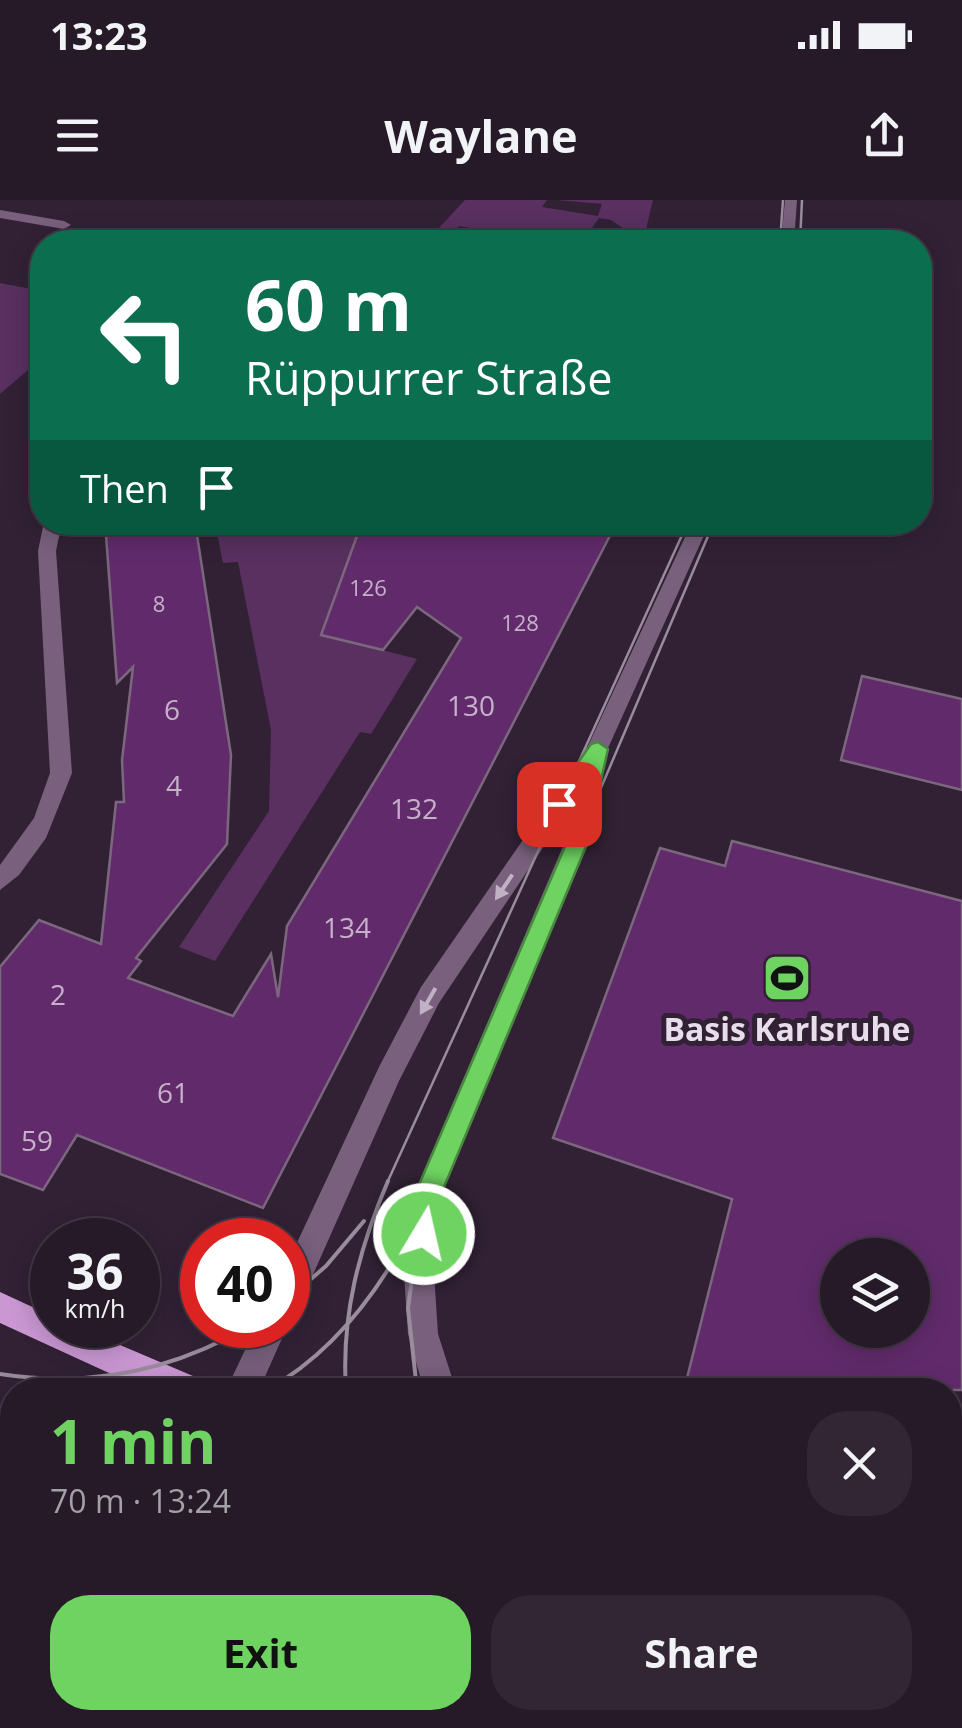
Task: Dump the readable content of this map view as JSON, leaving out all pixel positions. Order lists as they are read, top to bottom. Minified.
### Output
{"places":{"sports":["Basis Karlsruhe"]},"house_numbers":["126","8","128","130","6","4","132","134","2","61","59"],"page":{"status":"13:23","header":"Waylane","turn":["60 m","Rüppurrer Straße"],"then":"Then","speed":"36 km/h","limit":"40","heading":["1 min","70 m · 13:24"],"buttons":["Exit","Share"]}}
